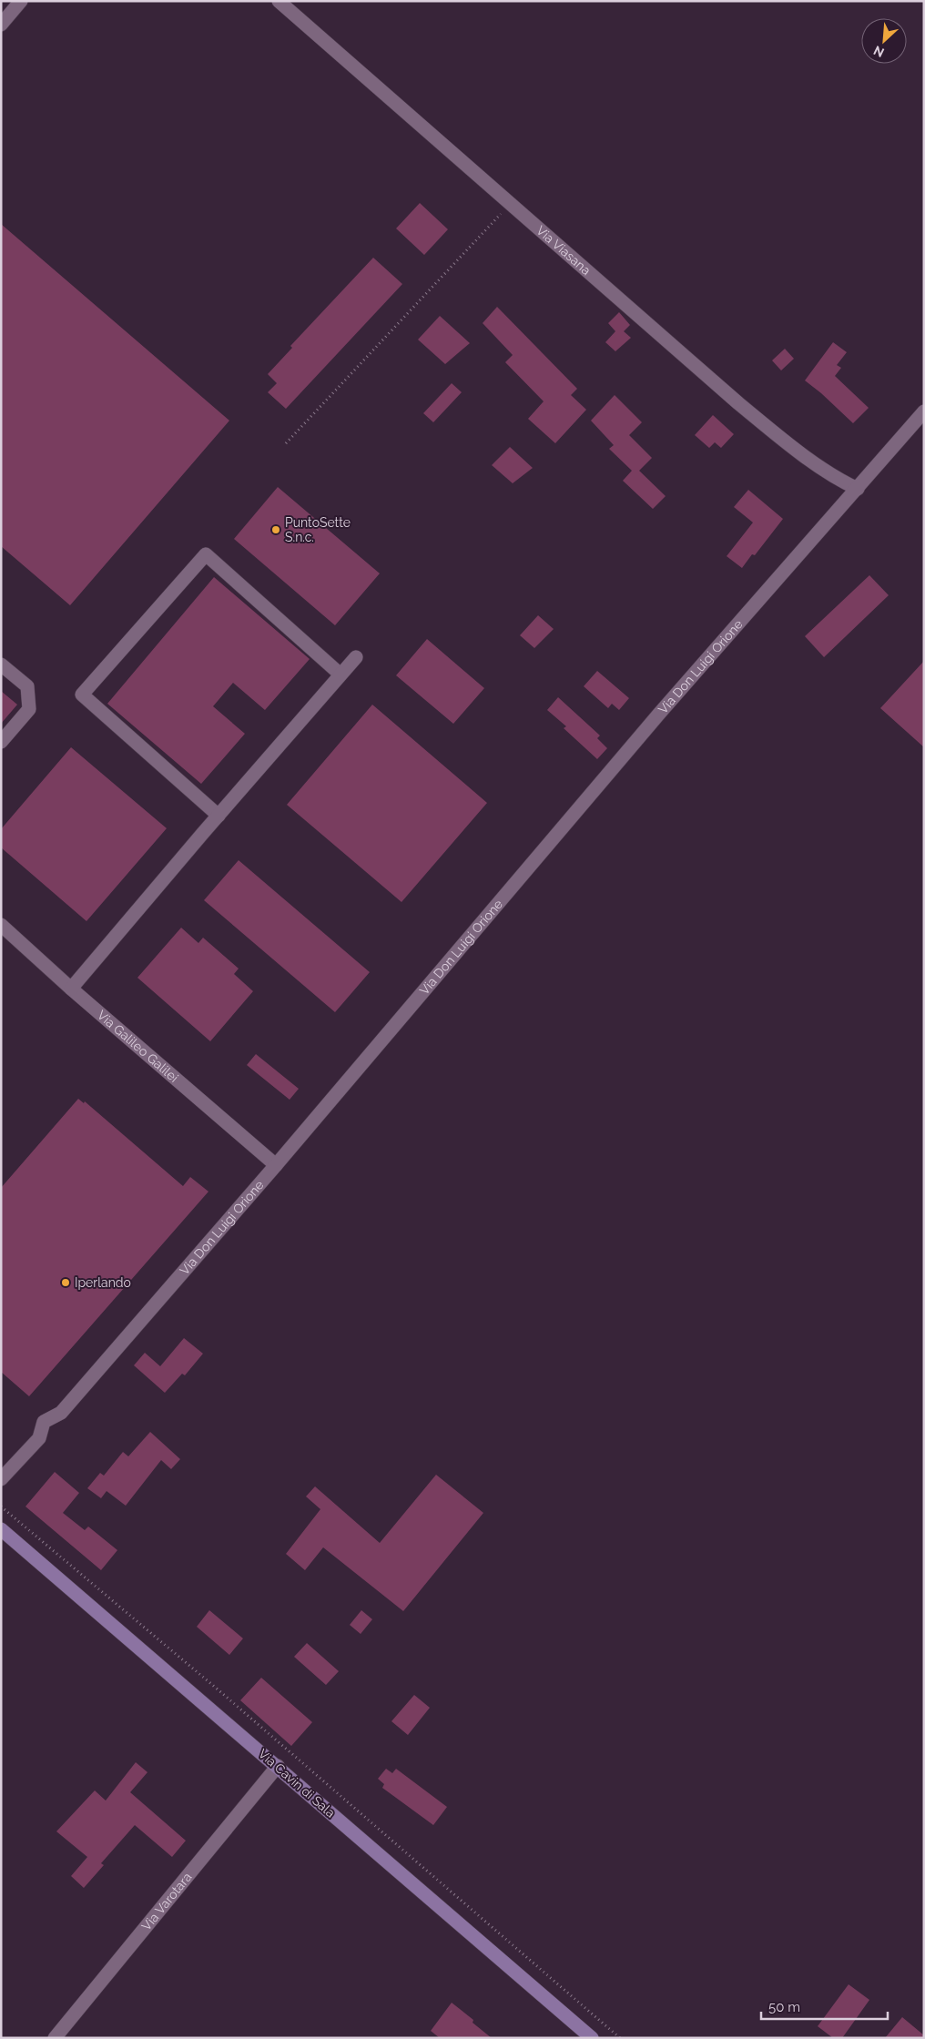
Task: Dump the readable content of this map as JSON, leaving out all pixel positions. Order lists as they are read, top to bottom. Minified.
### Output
{"streets":{"main road":["Via Cavin di Sala"],"street":["Via Viasana","Via Don Luigi Orione","Via Galileo Galilei","Via Varotara"]},"crossings":[["Via Viasana","Via Don Luigi Orione"],["Via Don Luigi Orione","Via Galileo Galilei"],["Via Cavin di Sala","Via Varotara"]],"places":["PuntoSette S.n.c.","Iperlando"],"scale_bar":"50 m","north":"bottom left"}
